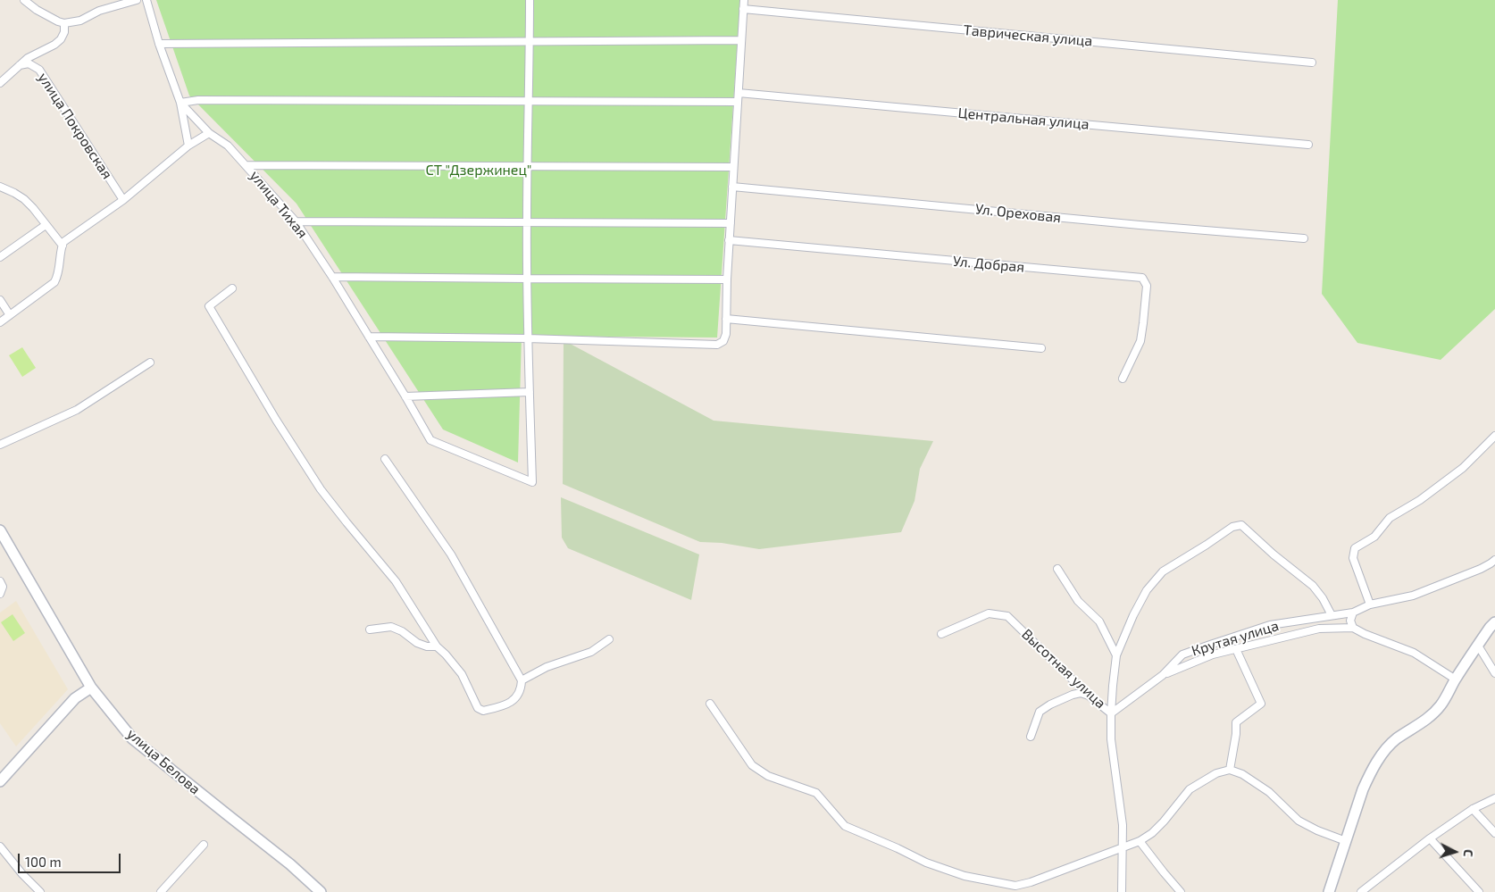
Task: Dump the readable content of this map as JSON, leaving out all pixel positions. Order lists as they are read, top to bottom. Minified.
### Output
{"streets":{"main road":["улица Белова"],"street":["Таврическая улица","Центральная улица","улица Покровская","улица Тихая","Ул. Ореховая","Ул. Добрая","Крутая улица","Высотная улица"]},"crossings":[["Крутая улица","Высотная улица"]],"parks":["СТ \"Дзержинец\""],"scale_bar":"100 m","north":"right"}
